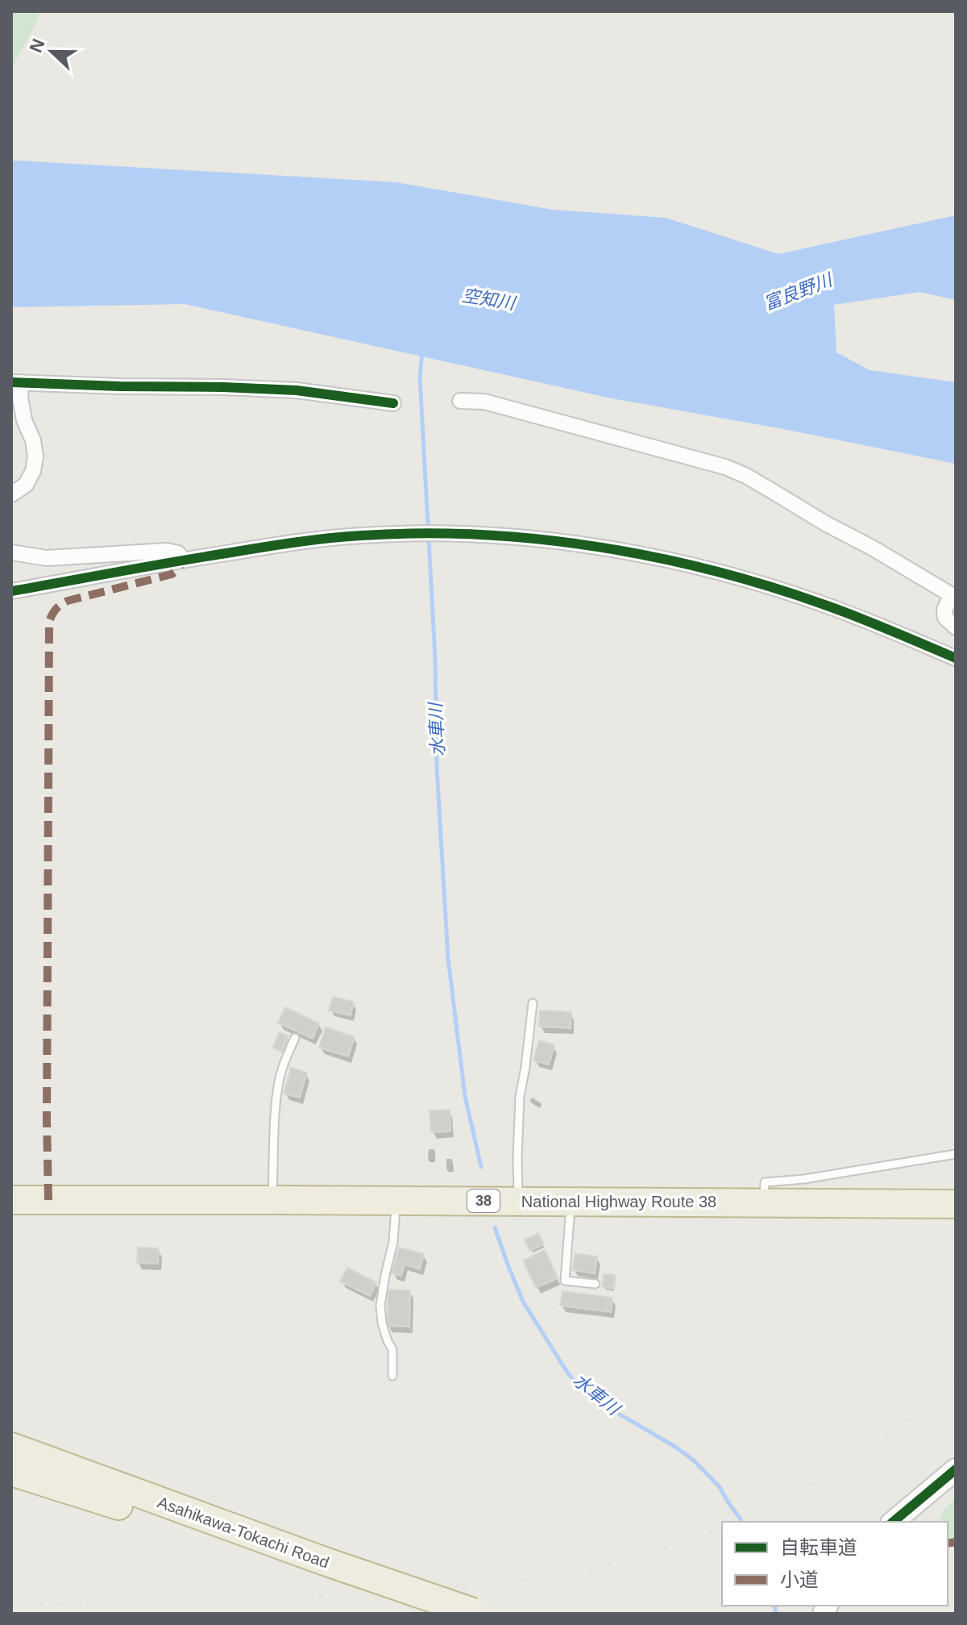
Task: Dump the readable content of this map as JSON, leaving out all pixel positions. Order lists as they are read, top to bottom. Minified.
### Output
{"streets":{"highway":["38","National Highway Route 38","Asahikawa-Tokachi Road"]},"water":["富良野川","空知川","水車川"],"legend":["自転車道","小道"],"north":"left"}
